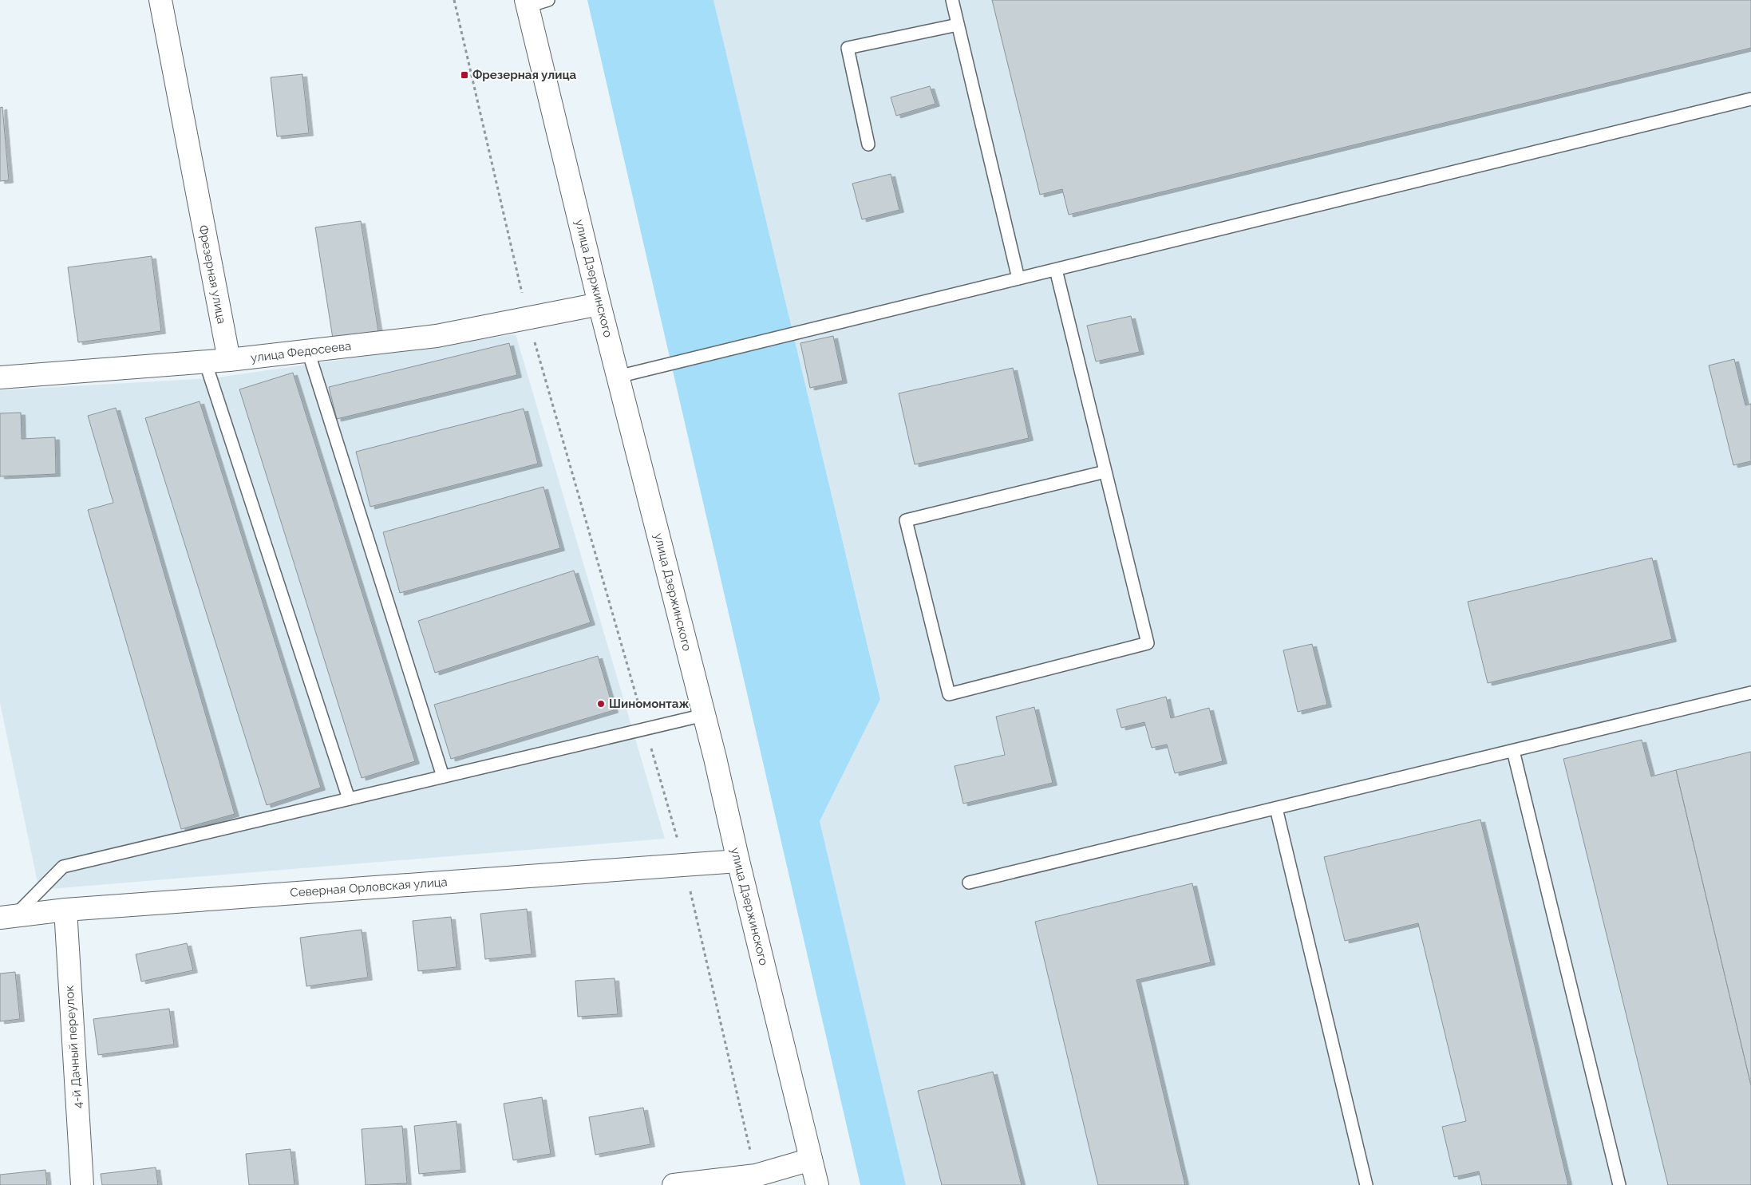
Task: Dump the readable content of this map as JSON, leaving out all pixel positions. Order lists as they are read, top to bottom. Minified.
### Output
{"streets":{"main road":["Фрезерная улица","улица Дзержинского","улица Федосеева","Северная Орловская улица","4-й Дачный переулок"]},"crossings":[["Фрезерная улица","улица Федосеева"],["улица Дзержинского","улица Федосеева"],["улица Дзержинского","Северная Орловская улица"],["Северная Орловская улица","4-й Дачный переулок"]],"places":{"transit":["Фрезерная улица"],"other":["Шиномонтаж"]}}
